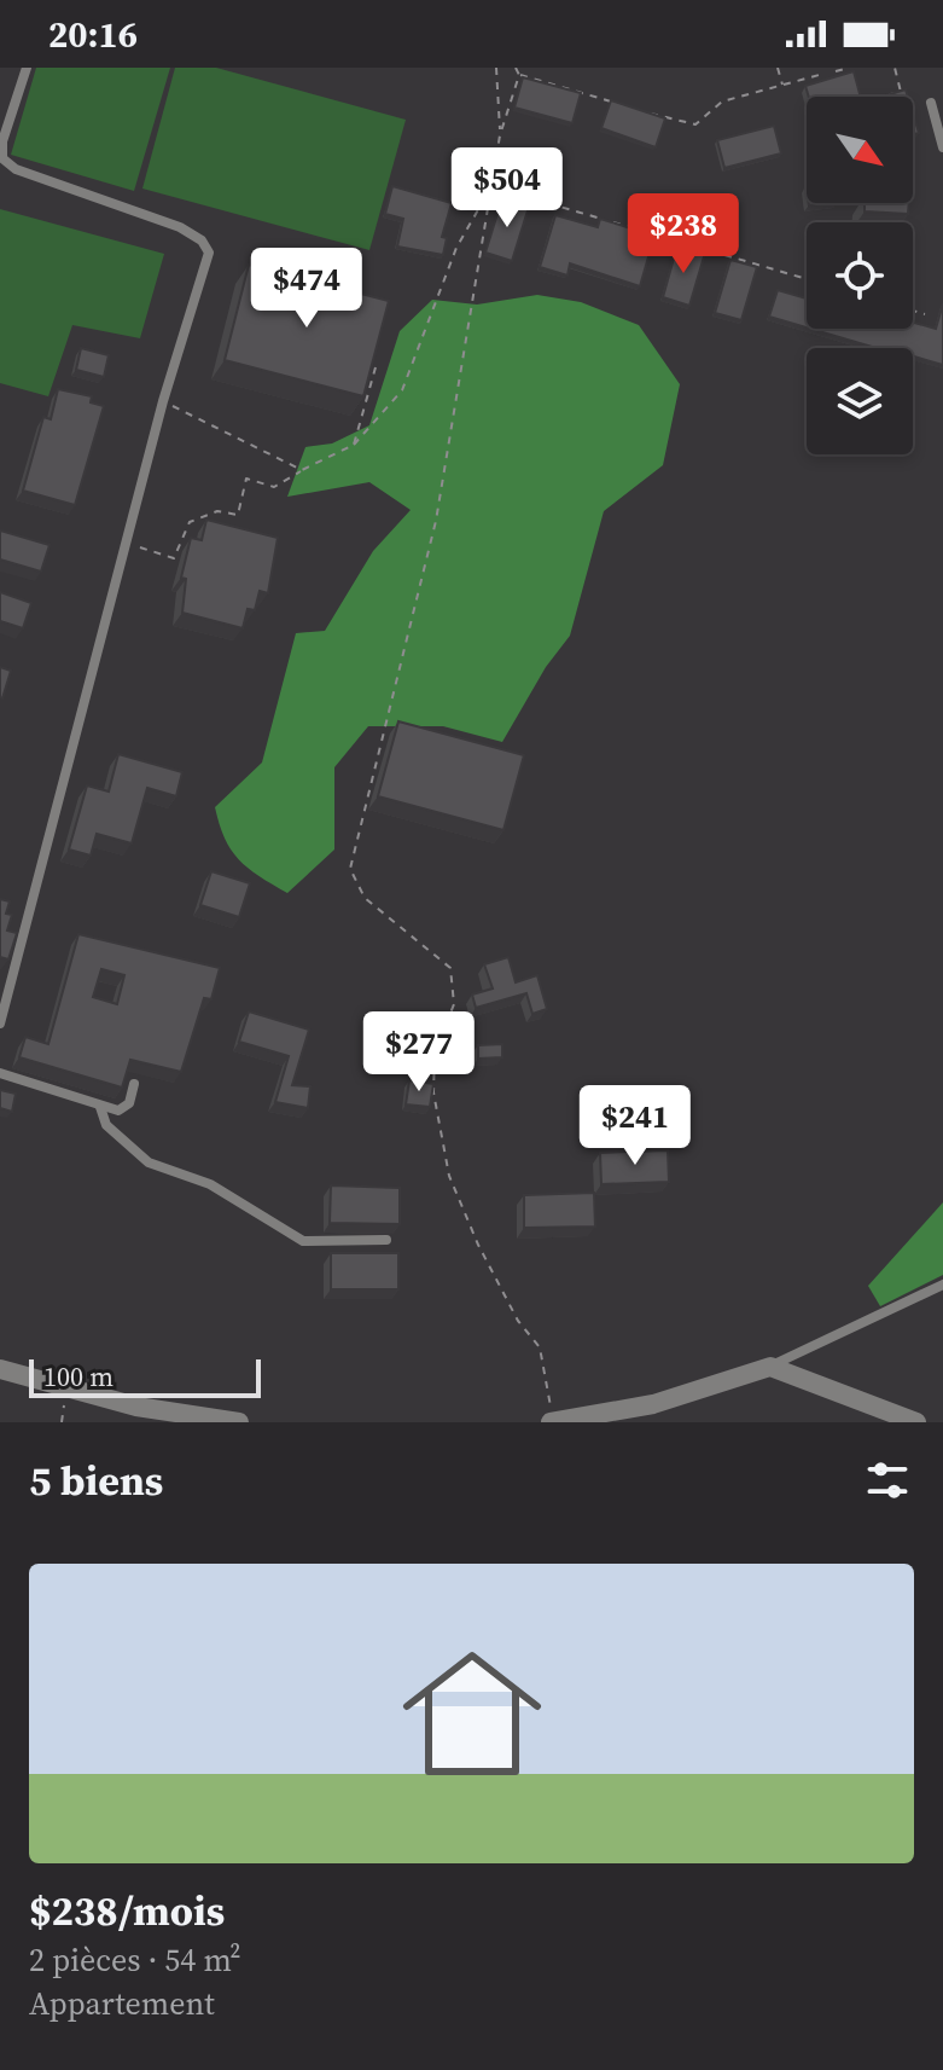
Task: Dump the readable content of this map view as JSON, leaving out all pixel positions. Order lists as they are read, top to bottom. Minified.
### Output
{"scale_bar":"100 m","north":"bottom right","page":{"status":"20:16","price":["$504","$238","$474","$277","$241"],"scale":"100 m","heading":"5 biens","list":[{"name":"$238/mois","note":"2 pièces · 54 m² · Appartement"}]}}
